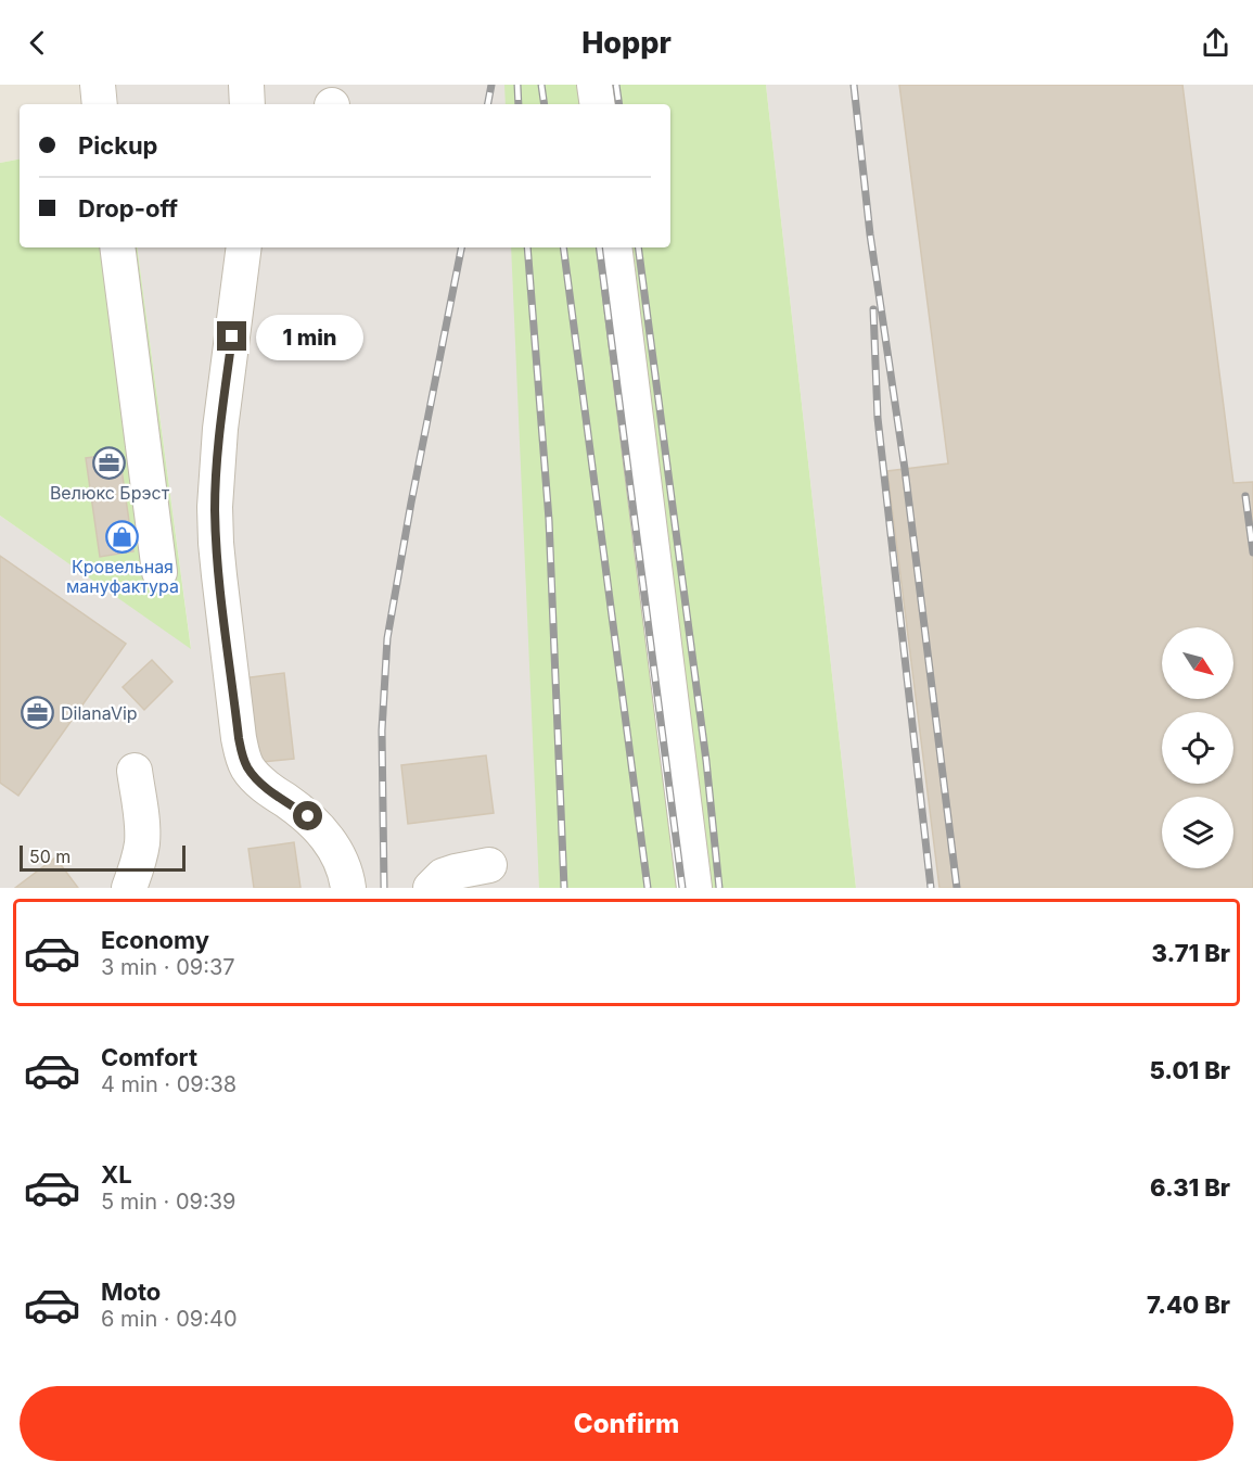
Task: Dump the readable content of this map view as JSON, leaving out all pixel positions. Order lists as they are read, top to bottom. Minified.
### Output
{"places":{"office":["Велюкс Брэст","DilanaVip"],"shop":["Кровельная мануфактура"]},"scale_bar":"50 m","north":"bottom right","page":{"header":"Hoppr","banner":["Pickup","Drop-off"],"bubble":"1 min","scale":"50 m","list":[{"name":"Economy","note":"3 min · 09:37","value":"3.71 Br"},{"name":"Comfort","note":"4 min · 09:38","value":"5.01 Br"},{"name":"XL","note":"5 min · 09:39","value":"6.31 Br"},{"name":"Moto","note":"6 min · 09:40","value":"7.40 Br"}],"buttons":"Confirm"}}
